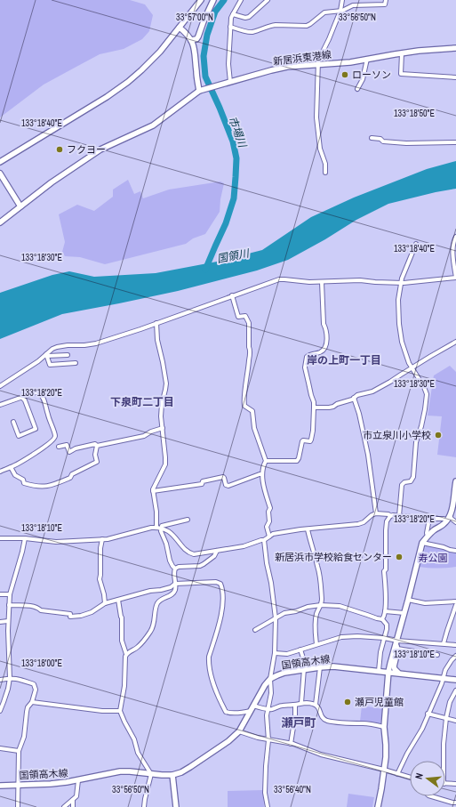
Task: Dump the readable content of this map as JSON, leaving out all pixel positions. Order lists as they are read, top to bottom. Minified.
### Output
{"streets":{"main road":["新居浜東港線","国領高木線"]},"districts":["岸の上町一丁目","下泉町二丁目","瀬戸町"],"water":["市場川","国領川"],"parks":["寿公園"],"places":["ローソン","フクヨー","市立泉川小学校","新居浜市学校給食センター","瀬戸児童館"],"north":"left","coordinates":["33°57'00\"N","33°56'50\"N","133°18'50\"E","133°18'40\"E","133°18'30\"E","133°18'20\"E","133°18'10\"E","133°18'00\"E","33°56'40\"N"]}
